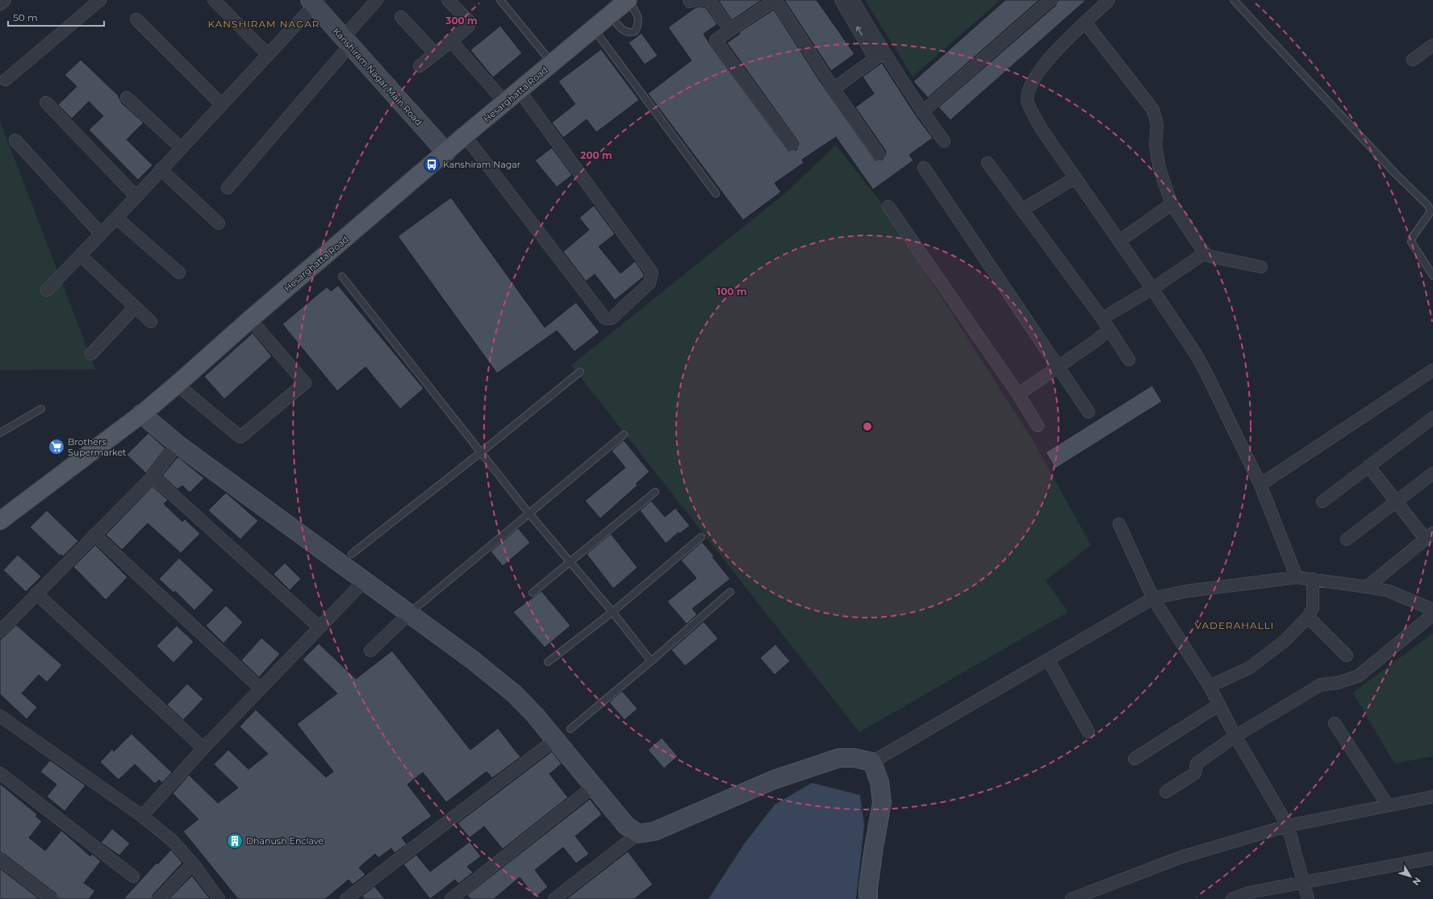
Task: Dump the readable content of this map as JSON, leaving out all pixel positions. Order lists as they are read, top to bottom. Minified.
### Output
{"streets":{"main road":["Hesarghatta Road"],"street":["Kanshiram Nagar Main Road"]},"crossings":[["Kanshiram Nagar Main Road","Hesarghatta Road"]],"districts":["KANSHIRAM NAGAR","VADERAHALLI"],"places":{"bus stop":["Kanshiram Nagar"],"supermarket":["Brothers Supermarket"],"building":["Dhanush Enclave"]},"scale_bar":"50 m","north":"bottom right","rings":["300 m","200 m","100 m"]}
